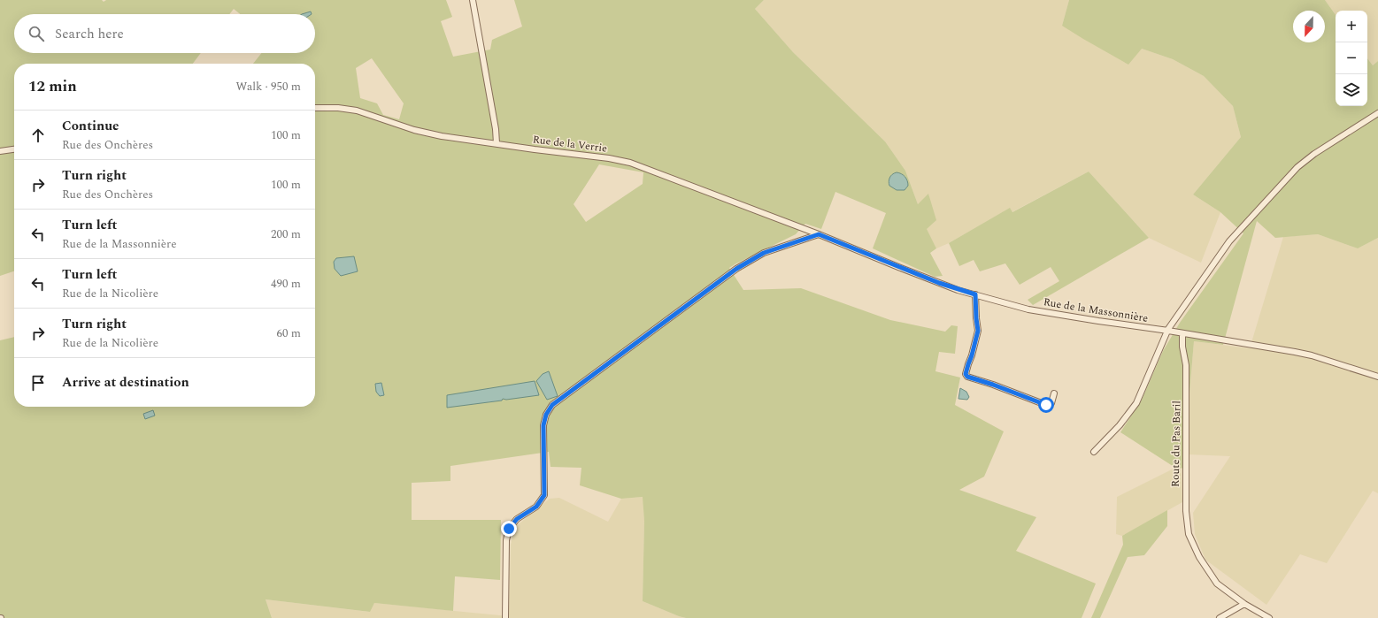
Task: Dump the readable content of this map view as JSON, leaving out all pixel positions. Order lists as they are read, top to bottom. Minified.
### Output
{"streets":{"street":["Rue de la Verrie","Rue de la Massonnière","Route du Pas Baril"]},"crossings":[["Rue de la Verrie","Rue de la Massonnière"],["Rue de la Massonnière","Route du Pas Baril"]],"north":"bottom","page":{"map_buttons":["+","−"],"search":"Search here","heading":["12 min","Walk · 950 m"],"list":[["Continue","Rue des Onchères","100 m"],["Turn right","Rue des Onchères","100 m"],["Turn left","Rue de la Massonnière","200 m"],["Turn left","Rue de la Nicolière","490 m"],["Turn right","Rue de la Nicolière","60 m"],"Arrive at destination"]}}
